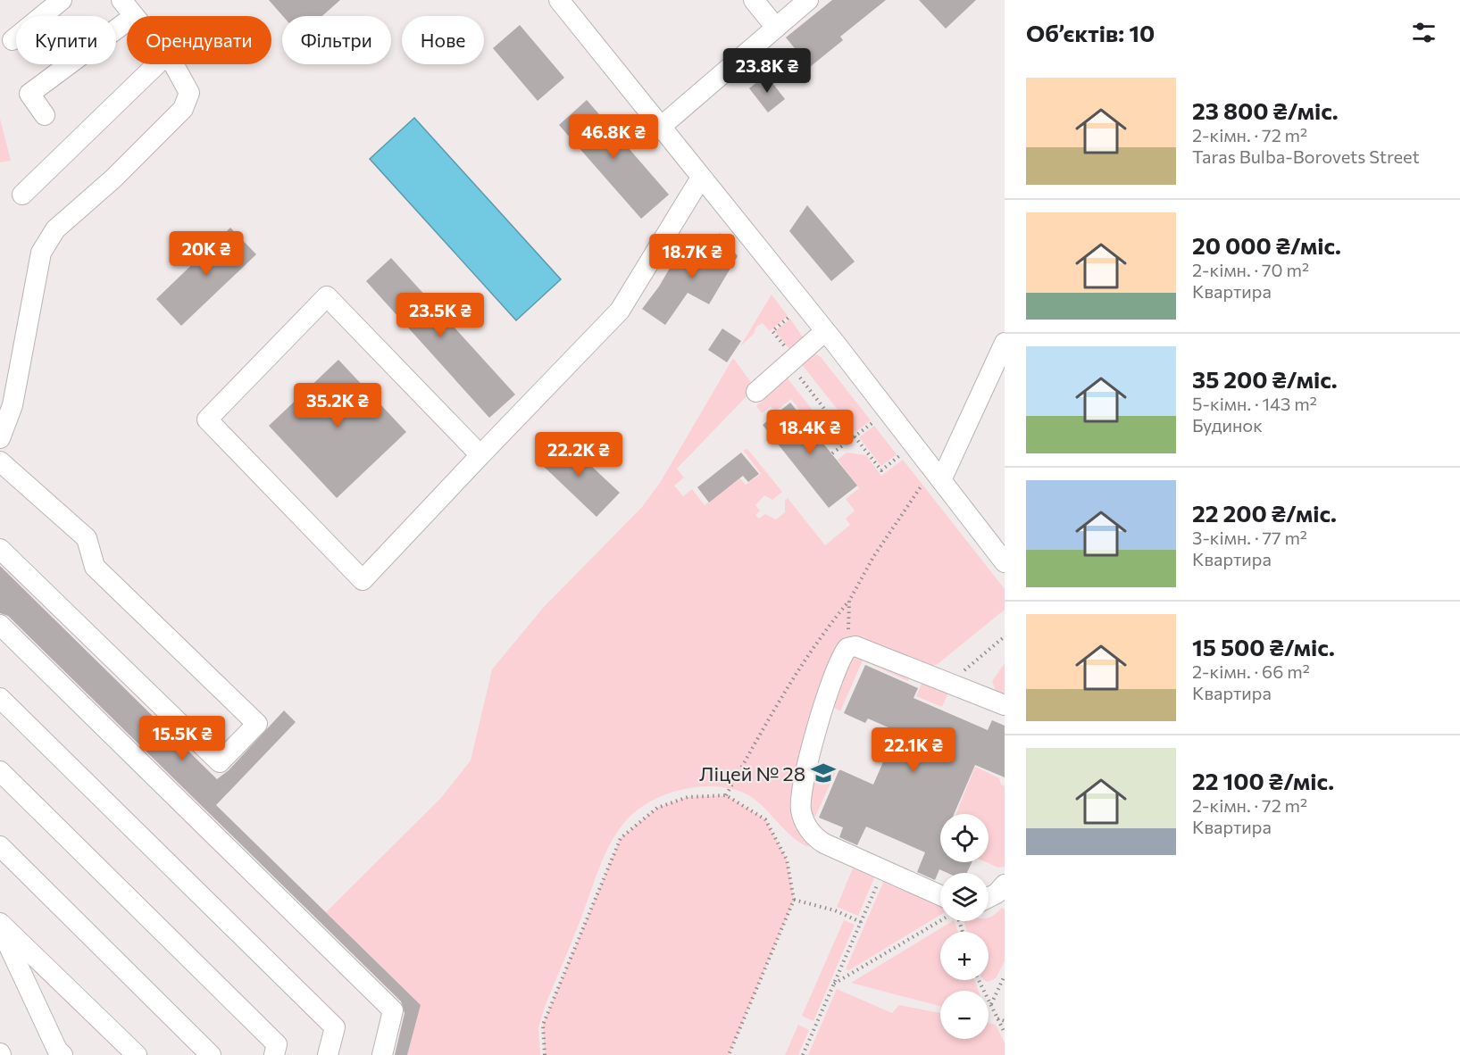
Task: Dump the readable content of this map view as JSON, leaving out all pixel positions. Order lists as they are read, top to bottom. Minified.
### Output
{"places":{"school or university":["Ліцей № 28"]},"page":{"heading":"Об’єктів: 10","chip":["Купити","Орендувати","Фільтри","Нове"],"price":["23.8K ₴","46.8K ₴","20K ₴","18.7K ₴","23.5K ₴","35.2K ₴","18.4K ₴","22.2K ₴","15.5K ₴","22.1K ₴"],"list":[{"name":"23 800 ₴/міс.","note":"2-кімн. · 72 m² · Taras Bulba-Borovets Street"},{"name":"20 000 ₴/міс.","note":"2-кімн. · 70 m² · Квартира"},{"name":"35 200 ₴/міс.","note":"5-кімн. · 143 m² · Будинок"},{"name":"22 200 ₴/міс.","note":"3-кімн. · 77 m² · Квартира"},{"name":"15 500 ₴/міс.","note":"2-кімн. · 66 m² · Квартира"},{"name":"22 100 ₴/міс.","note":"2-кімн. · 72 m² · Квартира"}],"map_buttons":["+","−"]}}
